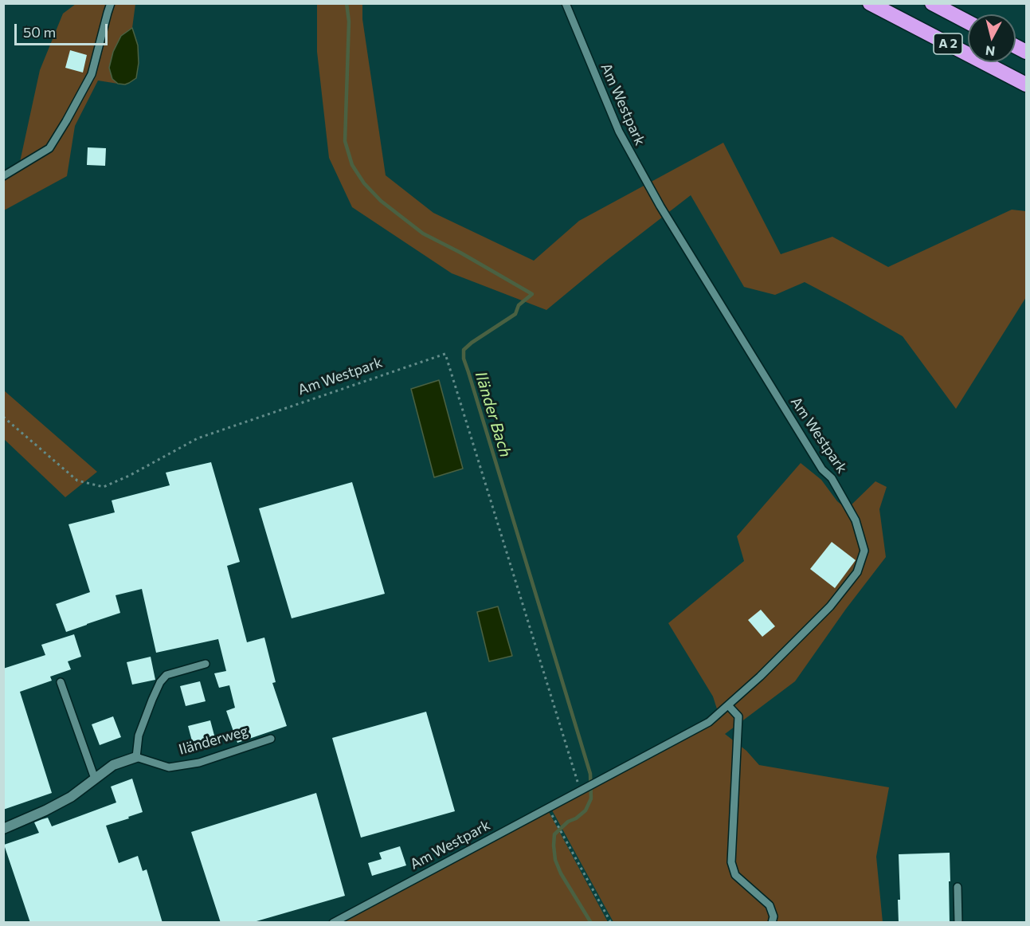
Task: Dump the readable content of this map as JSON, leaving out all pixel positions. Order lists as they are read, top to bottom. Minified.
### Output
{"streets":{"highway":["A 2"],"lane":["Am Westpark","Iländerweg"]},"water":["Iländer Bach"],"scale_bar":"50 m","north":"bottom"}
